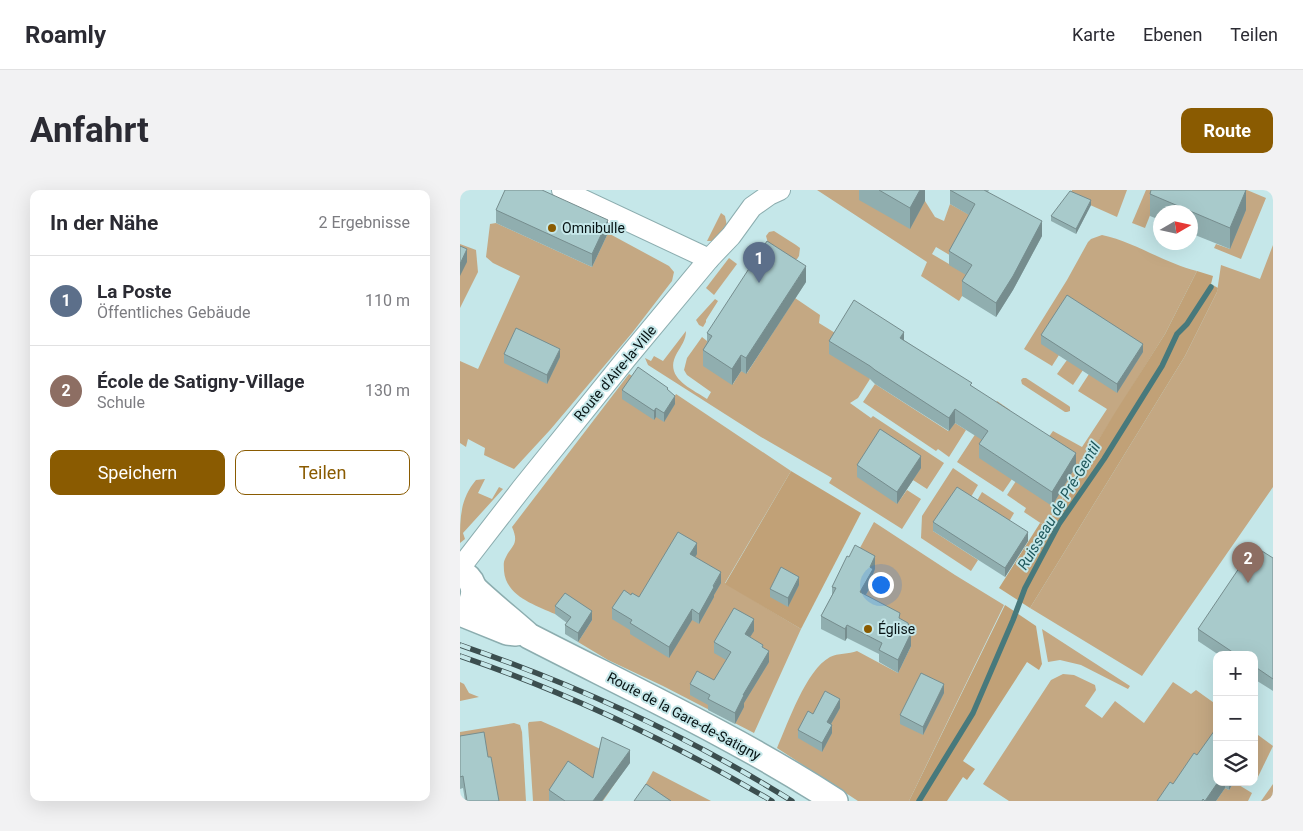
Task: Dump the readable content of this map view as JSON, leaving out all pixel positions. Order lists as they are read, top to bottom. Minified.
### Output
{"streets":{"street":["Route d'Aire-la-Ville","Route de la Gare-de-Satigny"]},"crossings":[["Route d'Aire-la-Ville","Route de la Gare-de-Satigny"]],"water":["Ruisseau de Pré-Gentil"],"places":["Omnibulle","Église"],"north":"right","page":{"header":"Roamly","nav":["Karte","Ebenen","Teilen"],"buttons":["Route",["Speichern","Teilen"]],"title":"Anfahrt","heading":["In der Nähe","2 Ergebnisse"],"pins":["1","2"],"list":[{"mark":"1","name":"La Poste","note":"Öffentliches Gebäude","value":"110 m"},{"mark":"2","name":"École de Satigny-Village","note":"Schule","value":"130 m"}],"map_buttons":["+","−"]}}
